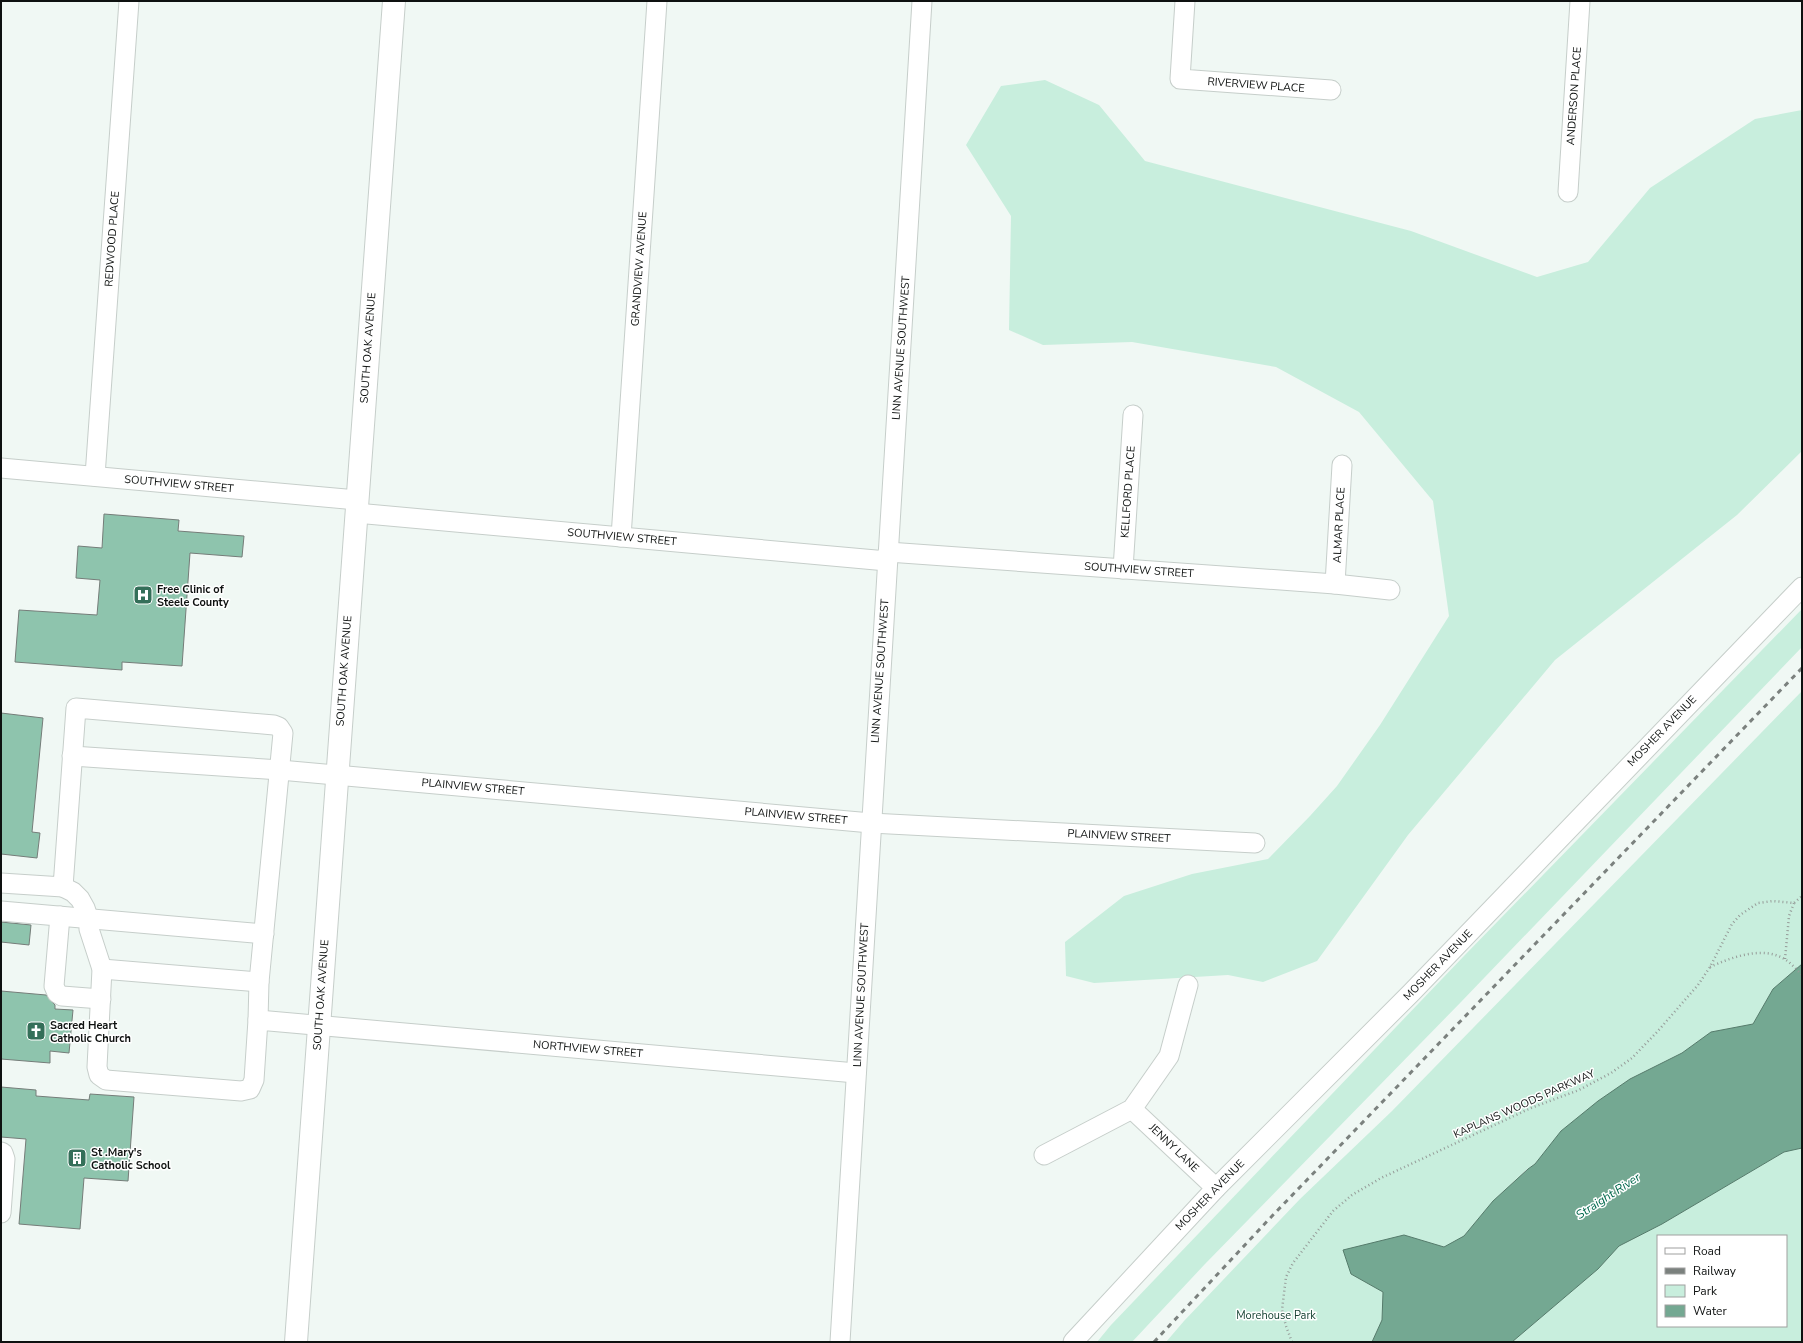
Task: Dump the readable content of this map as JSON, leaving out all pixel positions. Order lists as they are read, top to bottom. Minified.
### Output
{"streets":{"main road":["SOUTH OAK AVENUE"],"street":["RIVERVIEW PLACE","ANDERSON PLACE","REDWOOD PLACE","GRANDVIEW AVENUE","LINN AVENUE SOUTHWEST","SOUTHVIEW STREET","KELLFORD PLACE","ALMAR PLACE","MOSHER AVENUE","PLAINVIEW STREET","NORTHVIEW STREET","JENNY LANE"],"path":["KAPLANS WOODS PARKWAY"]},"crossings":[["REDWOOD PLACE","SOUTHVIEW STREET"],["GRANDVIEW AVENUE","SOUTHVIEW STREET"],["SOUTH OAK AVENUE","SOUTHVIEW STREET"],["SOUTH OAK AVENUE","PLAINVIEW STREET"],["SOUTH OAK AVENUE","NORTHVIEW STREET"],["LINN AVENUE SOUTHWEST","SOUTHVIEW STREET"],["LINN AVENUE SOUTHWEST","PLAINVIEW STREET"],["LINN AVENUE SOUTHWEST","NORTHVIEW STREET"],["SOUTHVIEW STREET","KELLFORD PLACE"],["SOUTHVIEW STREET","ALMAR PLACE"],["MOSHER AVENUE","JENNY LANE"]],"water":["Straight River"],"parks":["Morehouse Park"],"places":{"hospital":["Free Clinic of Steele County"],"church":["Sacred Heart Catholic Church"],"building":["St .Mary's Catholic School"]},"legend":["Road","Railway","Park","Water"]}
